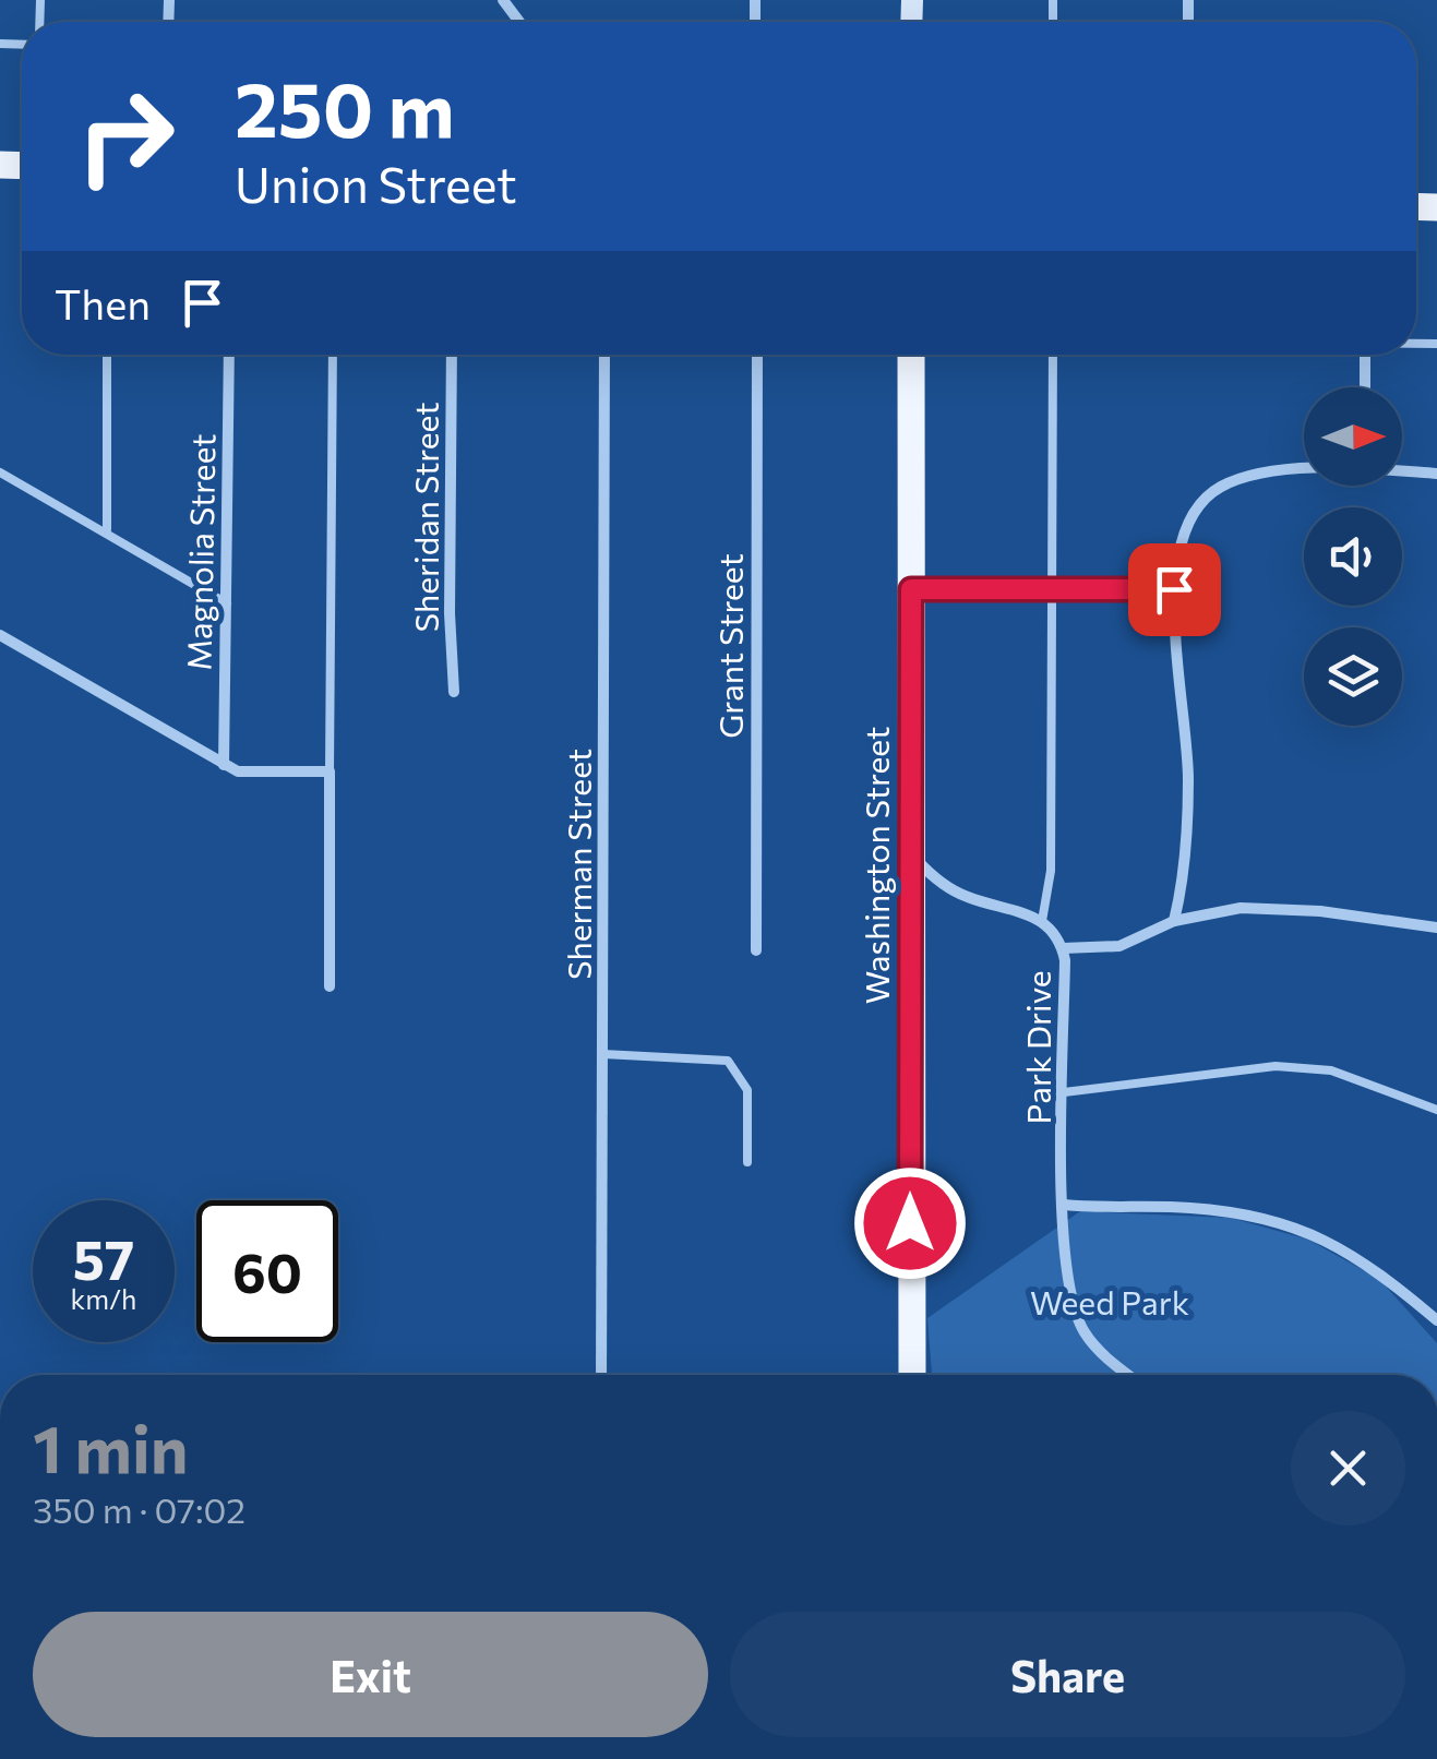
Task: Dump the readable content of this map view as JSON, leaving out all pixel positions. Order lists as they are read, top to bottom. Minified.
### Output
{"streets":{"main road":["Washington Street"],"street":["Sheridan Street","Magnolia Street","Grant Street","Sherman Street","Park Drive"]},"parks":["Weed Park"],"north":"right","page":{"turn":["250 m","Union Street"],"then":"Then","speed":"57 km/h","limit":"60","heading":["1 min","350 m · 07:02"],"buttons":["Exit","Share"]}}
